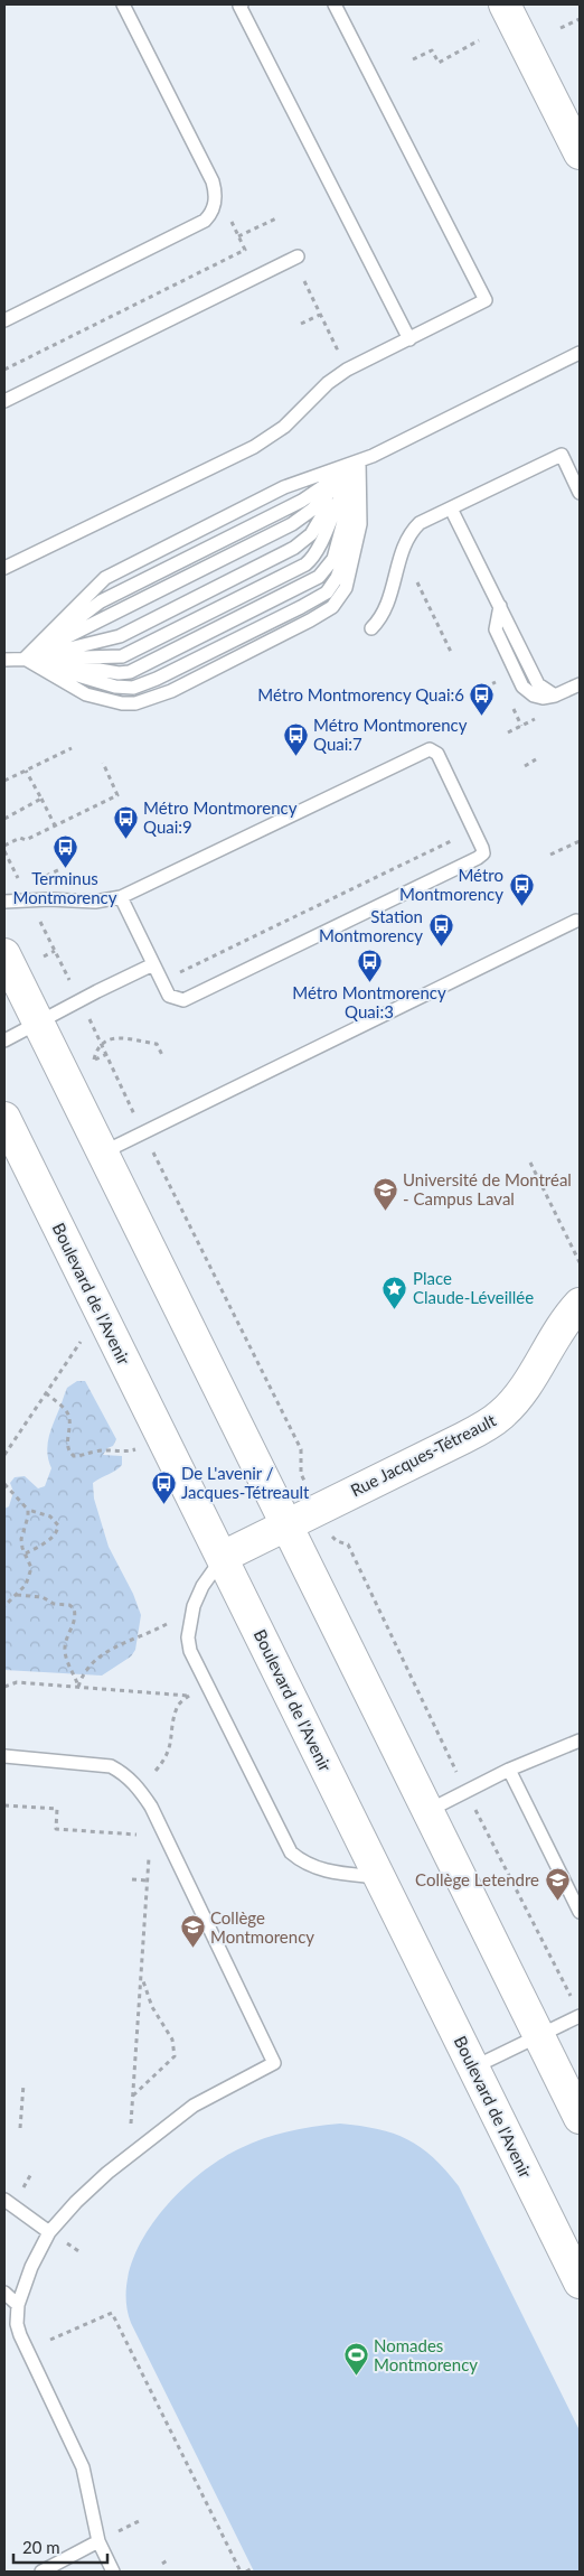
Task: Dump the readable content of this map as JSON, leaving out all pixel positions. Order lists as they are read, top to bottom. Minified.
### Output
{"streets":{"street":["Boulevard de l'Avenir","Rue Jacques-Tétreault"]},"crossings":[["Boulevard de l'Avenir","Rue Jacques-Tétreault"]],"places":{"bus stop":["Métro Montmorency Quai:6","Métro Montmorency Quai:7","Métro Montmorency Quai:9","Terminus Montmorency","Métro Montmorency","Station Montmorency","Métro Montmorency Quai:3","De L'avenir / Jacques-Tétreault"],"school or university":["Université de Montréal - Campus Laval","Collège Letendre","Collège Montmorency"],"place":["Place Claude-Léveillée"],"sports":["Nomades Montmorency"]},"scale_bar":"20 m"}
